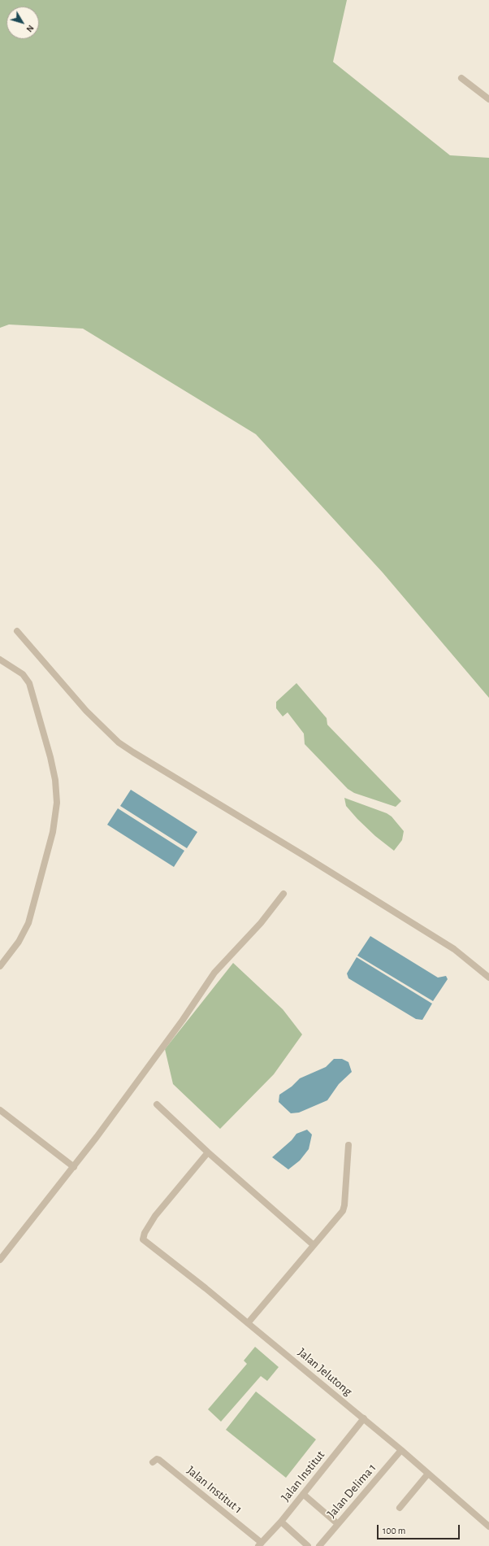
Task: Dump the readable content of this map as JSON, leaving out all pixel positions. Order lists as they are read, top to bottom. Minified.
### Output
{"streets":{"street":["Jalan Jelutong","Jalan Institut","Jalan Institut 1","Jalan Delima 1"]},"crossings":[["Jalan Jelutong","Jalan Institut"],["Jalan Jelutong","Jalan Delima 1"],["Jalan Institut","Jalan Institut 1"]],"scale_bar":"100 m","north":"bottom right"}
